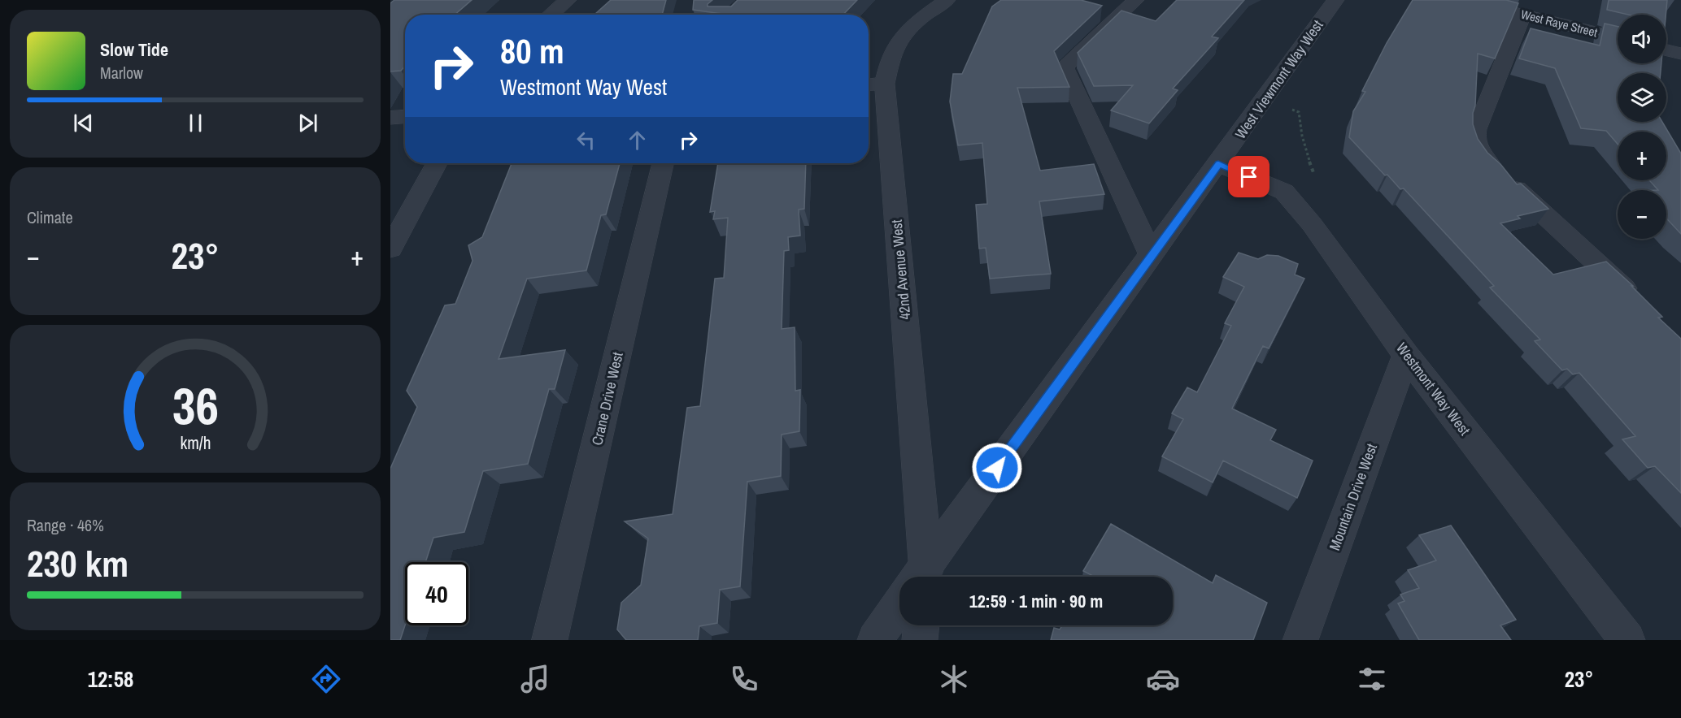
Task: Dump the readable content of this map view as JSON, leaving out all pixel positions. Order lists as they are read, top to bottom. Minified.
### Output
{"streets":{"street":["West Raye Street","West Viewmont Way West","42nd Avenue West","Westmont Way West","Crane Drive West","Mountain Drive West"]},"crossings":[["West Viewmont Way West","Westmont Way West"],["Westmont Way West","Mountain Drive West"]],"page":{"map_buttons":["+","−"],"turn":["80 m","Westmont Way West"],"song":["Slow Tide","Marlow"],"tile":["Climate",["Range · 46%","230 km"]],"heat":["−","23°","+"],"limit":"40","trip":"12:59 · 1 min · 90 m","tabs":["12:58","23°"],"gauge":["36","km/h"]}}
